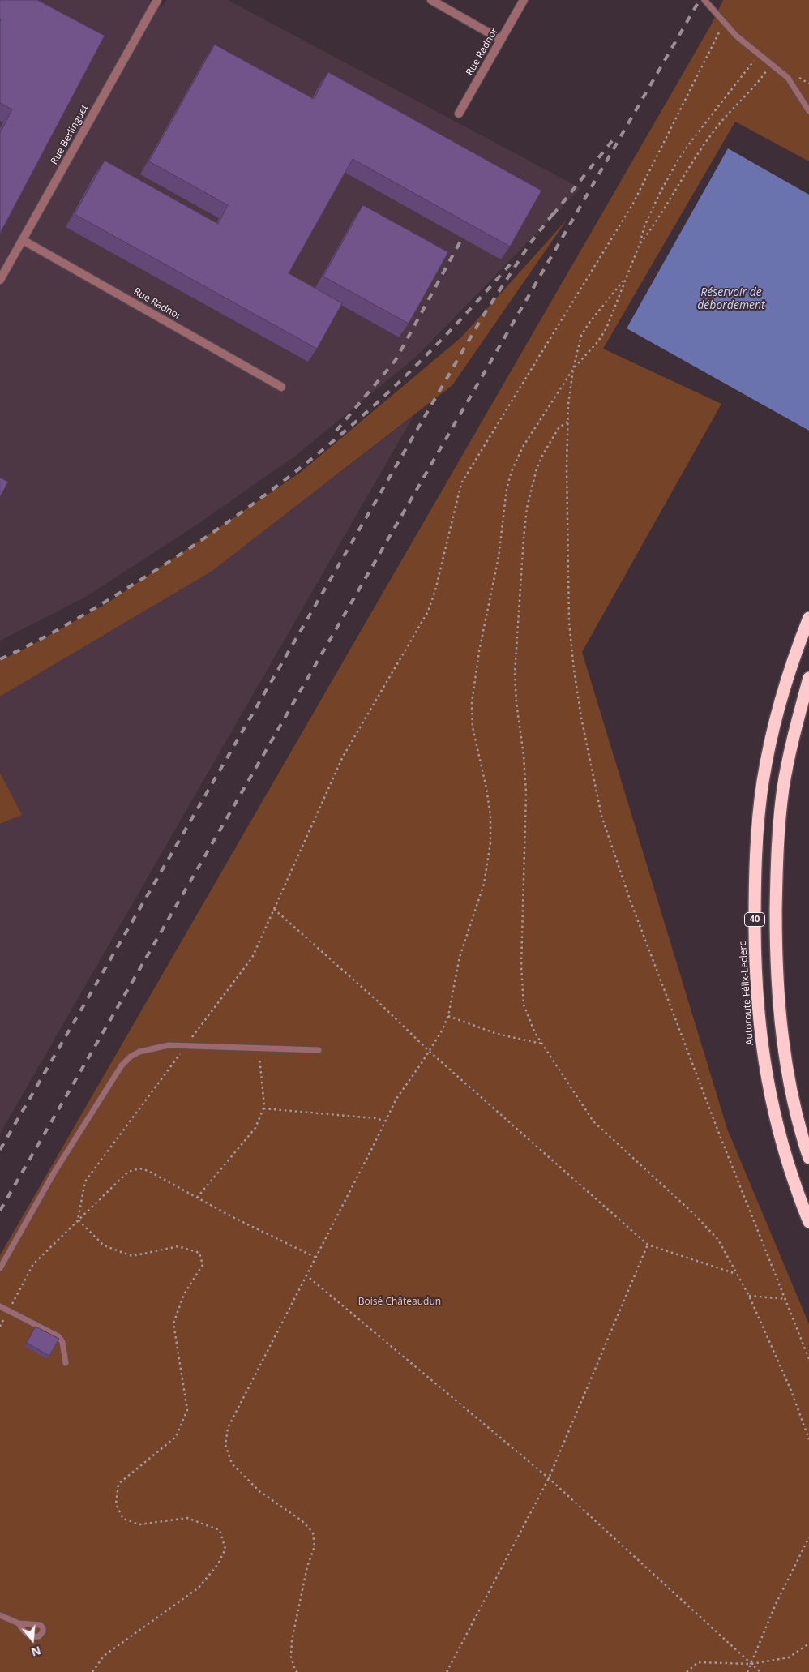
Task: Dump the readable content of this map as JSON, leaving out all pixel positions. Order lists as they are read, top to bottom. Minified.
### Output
{"streets":{"highway":["40","Autoroute Félix-Leclerc"],"street":["Rue Radnor","Rue Berlinguet"]},"crossings":[["Rue Radnor","Rue Berlinguet"]],"water":["Réservoir de débordement"],"parks":["Boisé Châteaudun"],"north":"bottom"}
